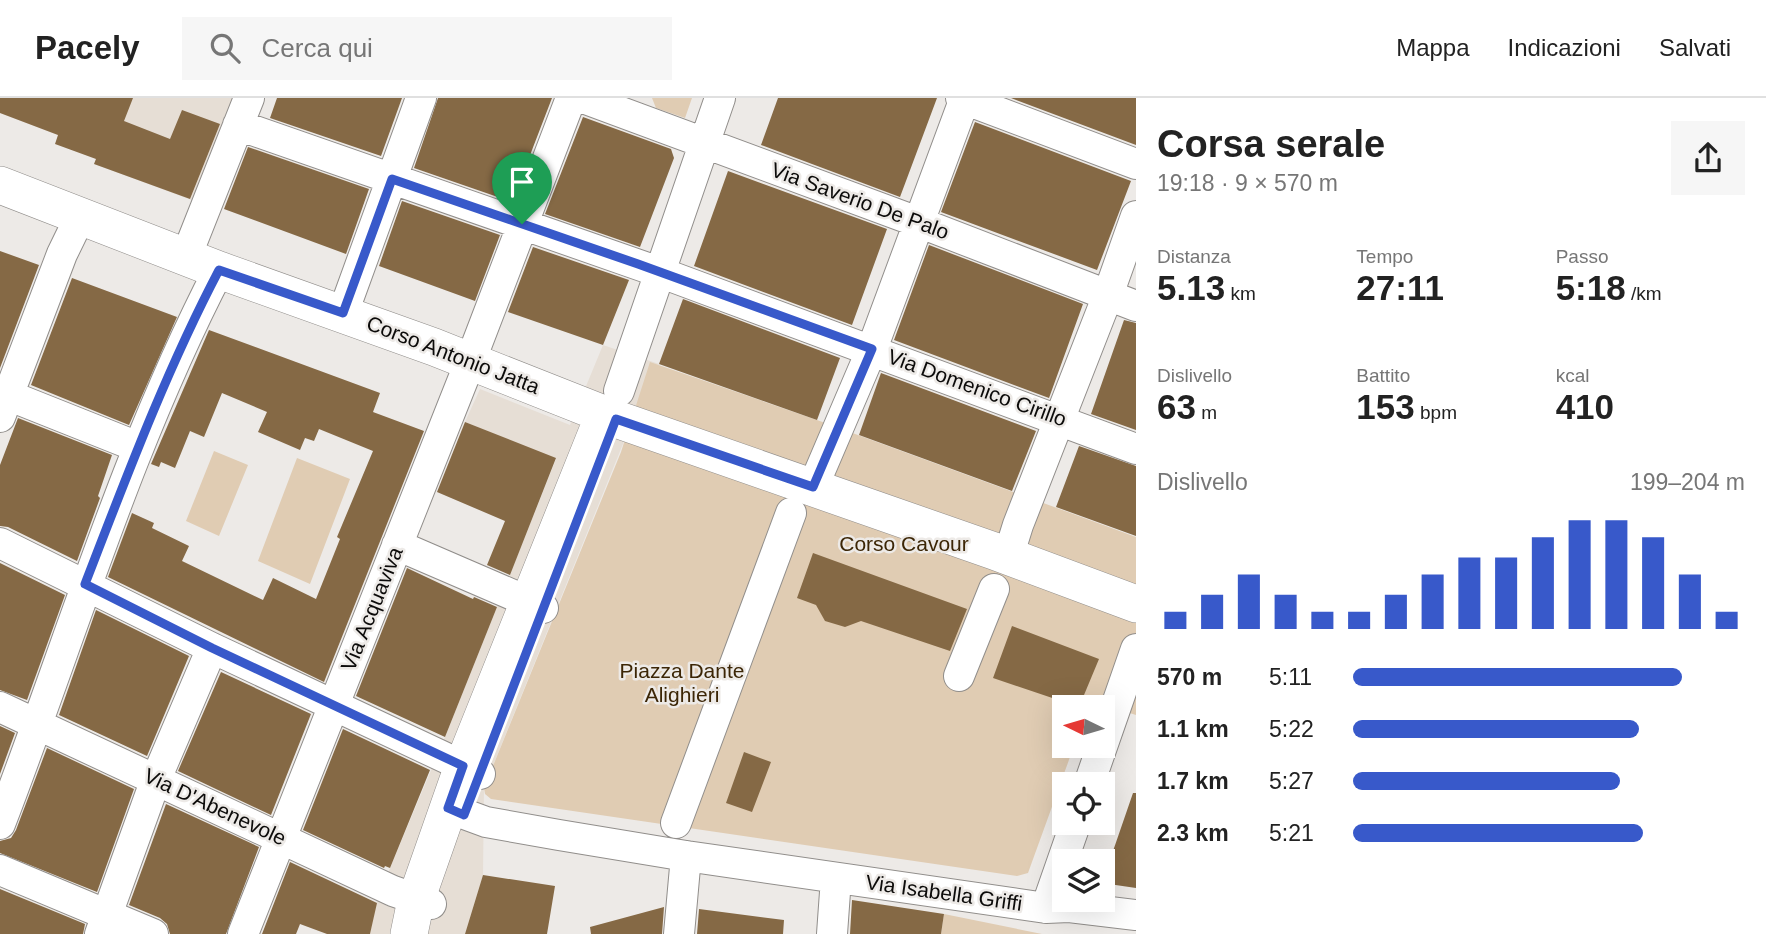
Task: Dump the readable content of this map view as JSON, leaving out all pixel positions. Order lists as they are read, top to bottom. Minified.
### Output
{"streets":{"main road":["Corso Antonio Jatta"],"street":["Via Saverio De Palo","Via Domenico Cirillo","Via Acquaviva","Via D'Abenevole","Via Isabella Griffi"]},"crossings":[["Corso Antonio Jatta","Via Acquaviva"],["Via Domenico Cirillo","Via Acquaviva"],["Via Acquaviva","Via D'Abenevole"]],"parks":["Corso Cavour","Piazza Dante Alighieri"],"north":"left","page":{"header":"Pacely","search":"Cerca qui","nav":["Mappa","Indicazioni","Salvati"],"heading":["Corsa serale","19:18 · 9 × 570 m"],"stats":[["Distanza","5.13 km"],["Tempo","27:11"],["Passo","5:18 /km"],["Dislivello","63 m"],["Battito","153 bpm"],["kcal","410"]],"chart":["Dislivello","199–204 m"],"list":[{"name":"570 m","note":"5:11"},{"name":"1.1 km","note":"5:22"},{"name":"1.7 km","note":"5:27"},{"name":"2.3 km","note":"5:21"}]}}
